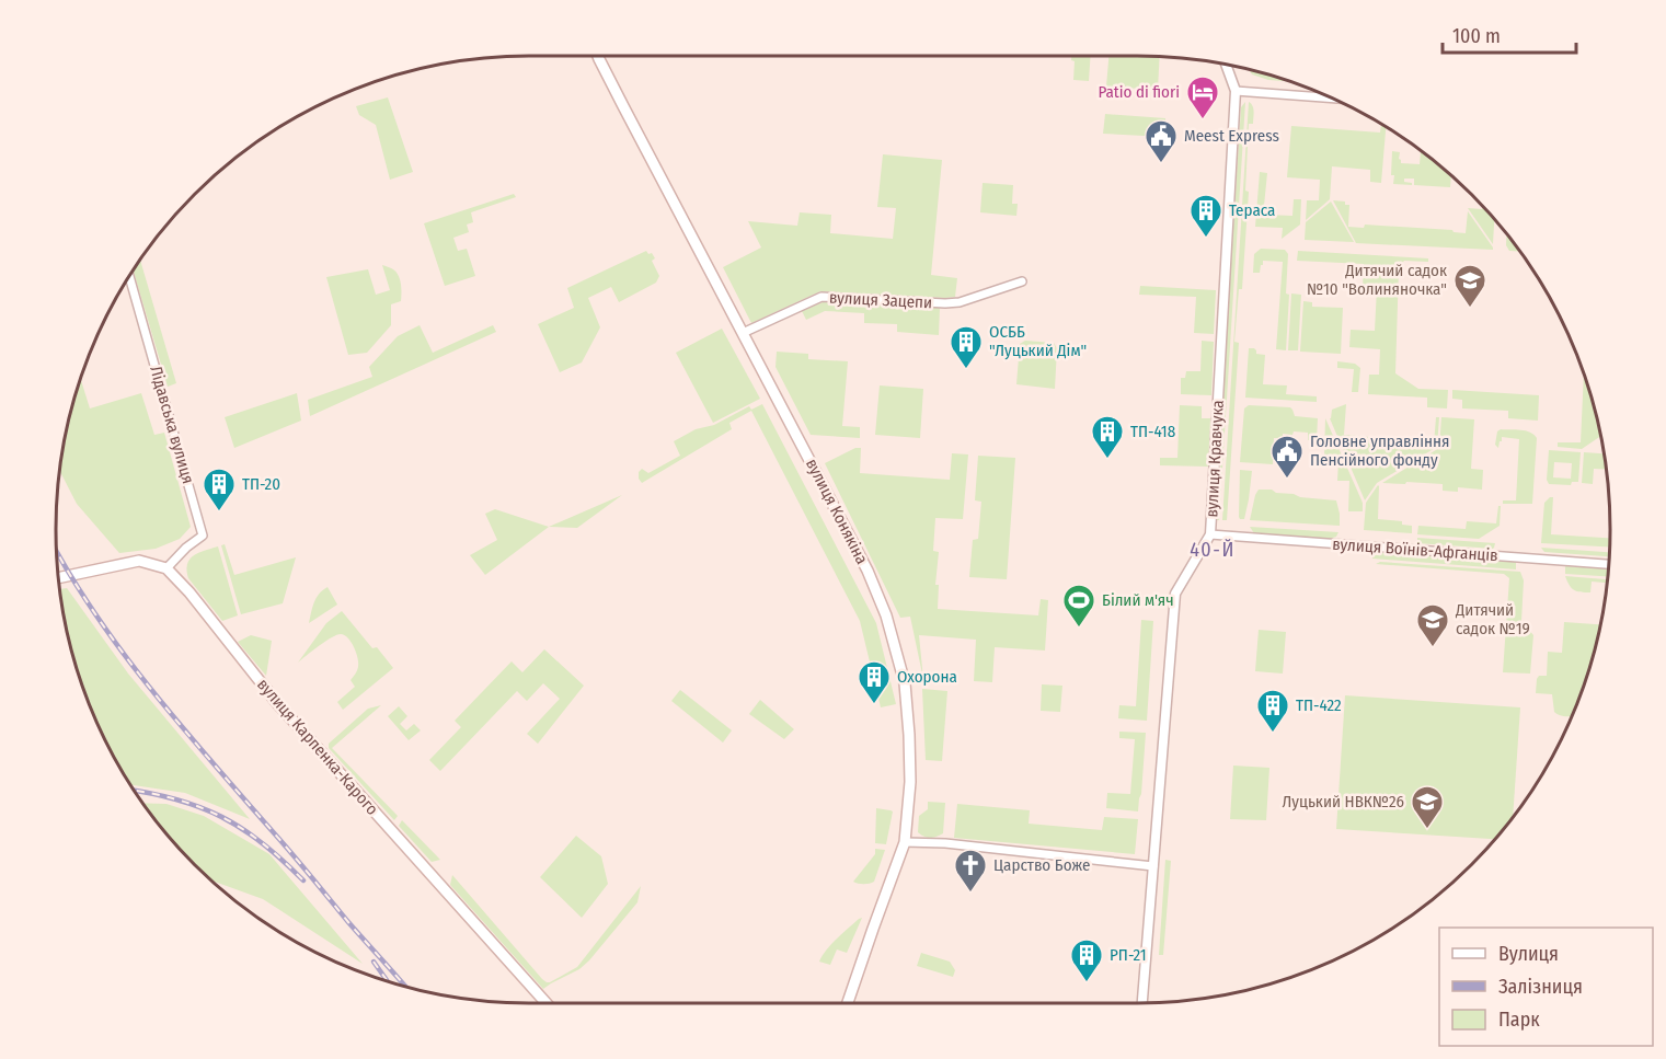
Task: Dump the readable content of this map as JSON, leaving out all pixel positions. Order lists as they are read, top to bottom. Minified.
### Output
{"streets":{"main road":["вулиця Конякіна","вулиця Карпенка-Карого"],"street":["вулиця Зацепи","Лідавська вулиця","вулиця Кравчука","вулиця Воїнів-Афганців"]},"crossings":[["вулиця Зацепи","вулиця Конякіна"],["Лідавська вулиця","вулиця Карпенка-Карого"],["вулиця Кравчука","вулиця Воїнів-Афганців"]],"districts":["40-Й"],"places":{"hotel":["Patio di fiori"],"public building":["Meest Express","Головне управління Пенсійного фонду"],"building":["Тераса","ОСББ \"Луцький Дім\"","ТП-418","ТП-20","Охорона","ТП-422","РП-21"],"school or university":["Дитячий садок №10 \"Волиняночка\"","Дитячий садок №19","Луцький НВК№26"],"sports":["Білий м'яч"],"church":["Царство Боже"]},"legend":["Вулиця","Залізниця","Парк"],"scale_bar":"100 m"}
